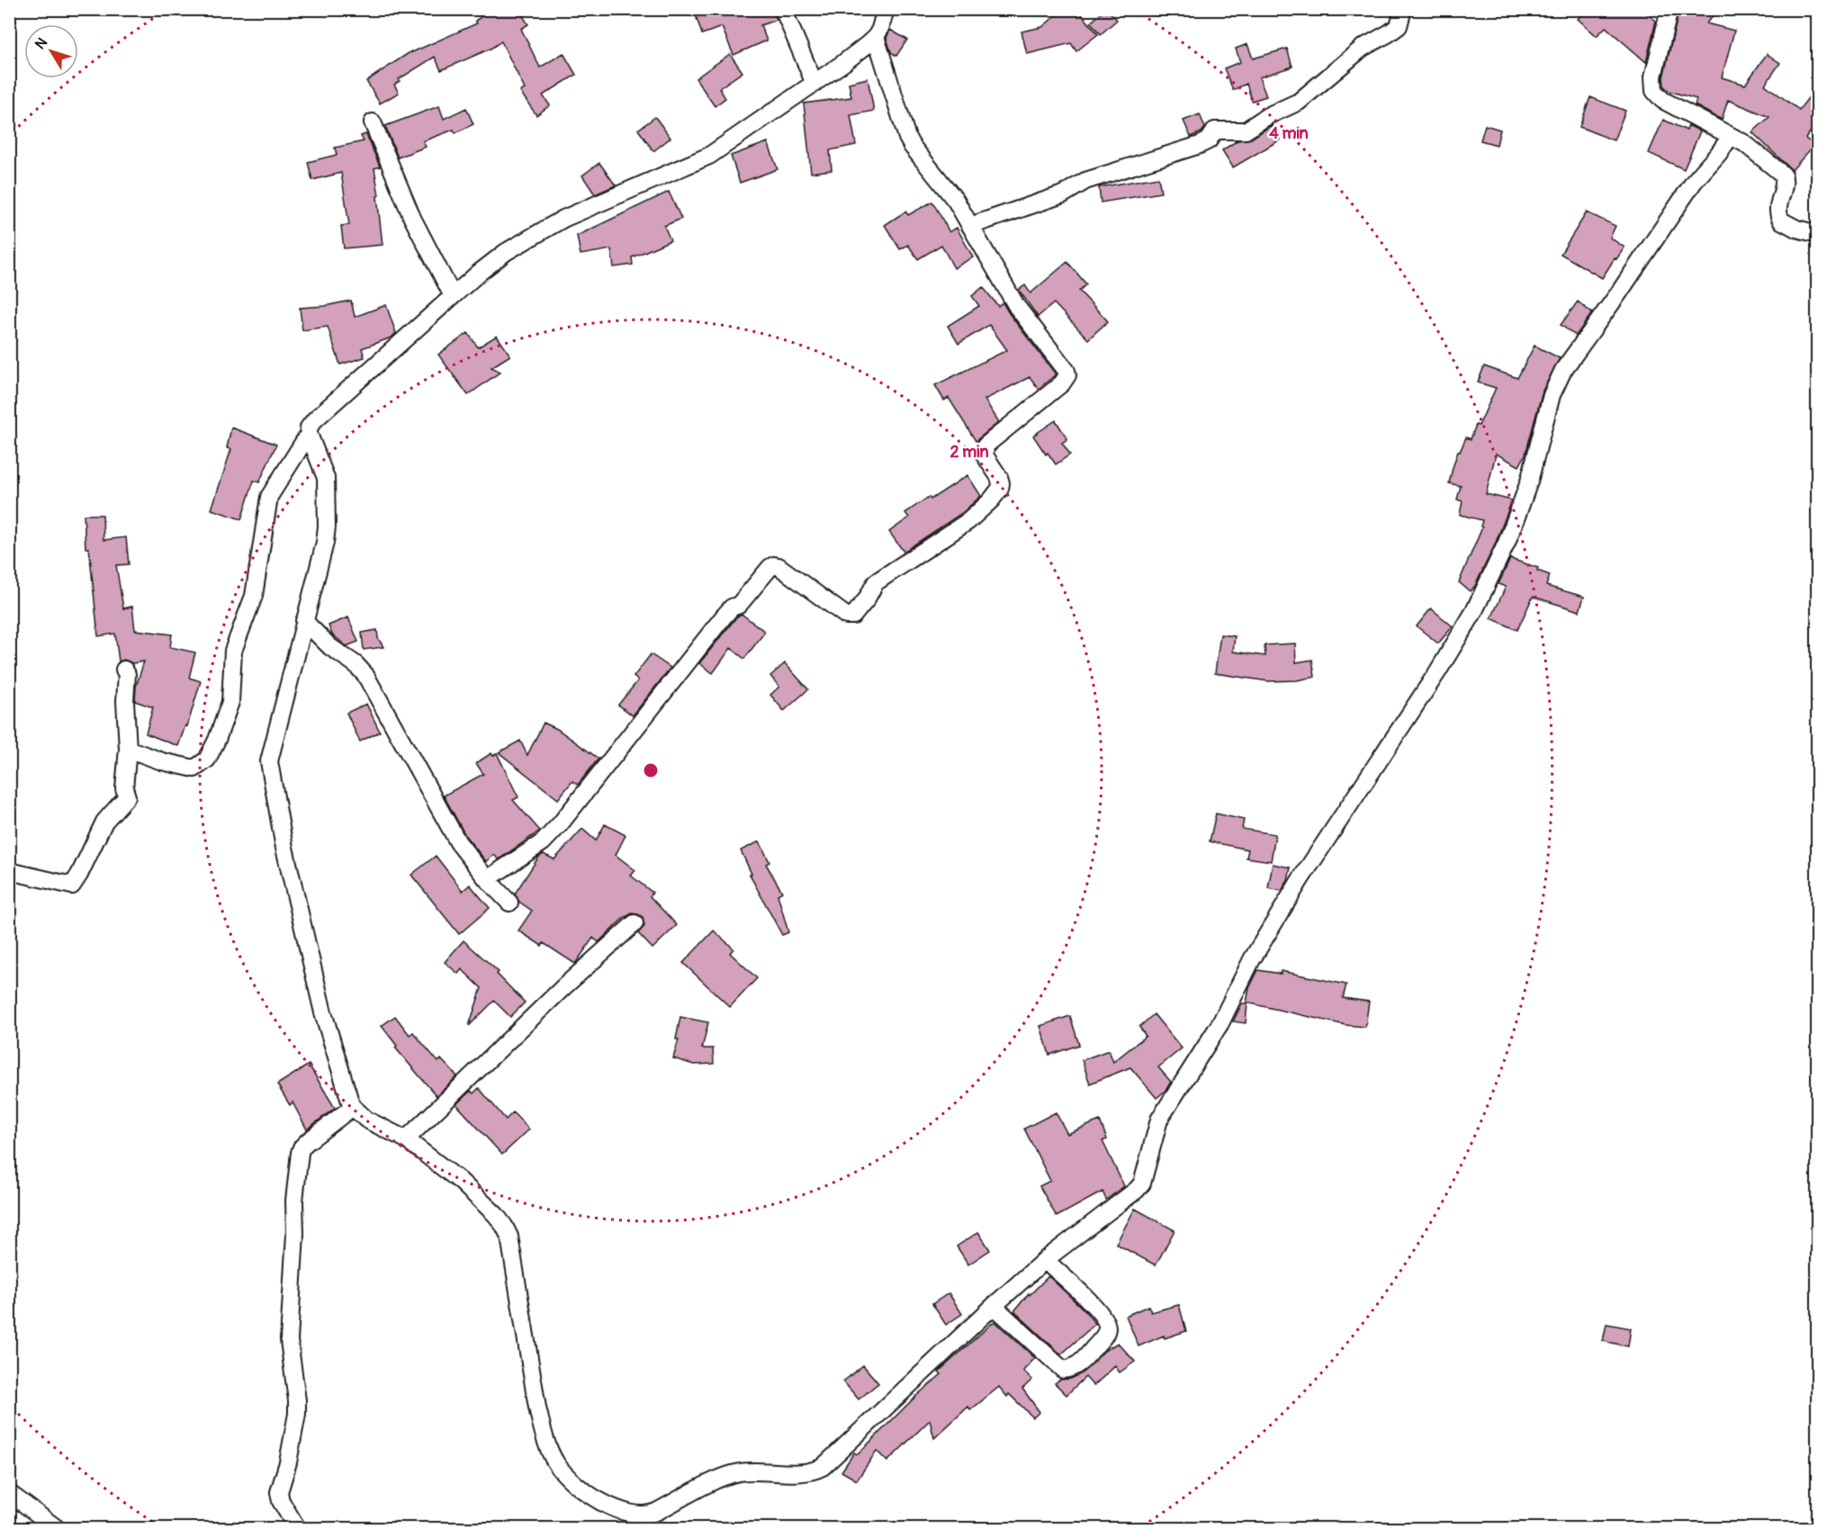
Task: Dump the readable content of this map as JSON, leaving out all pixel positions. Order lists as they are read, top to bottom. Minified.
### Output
{"north":"top left","rings":["4 min","2 min"]}
